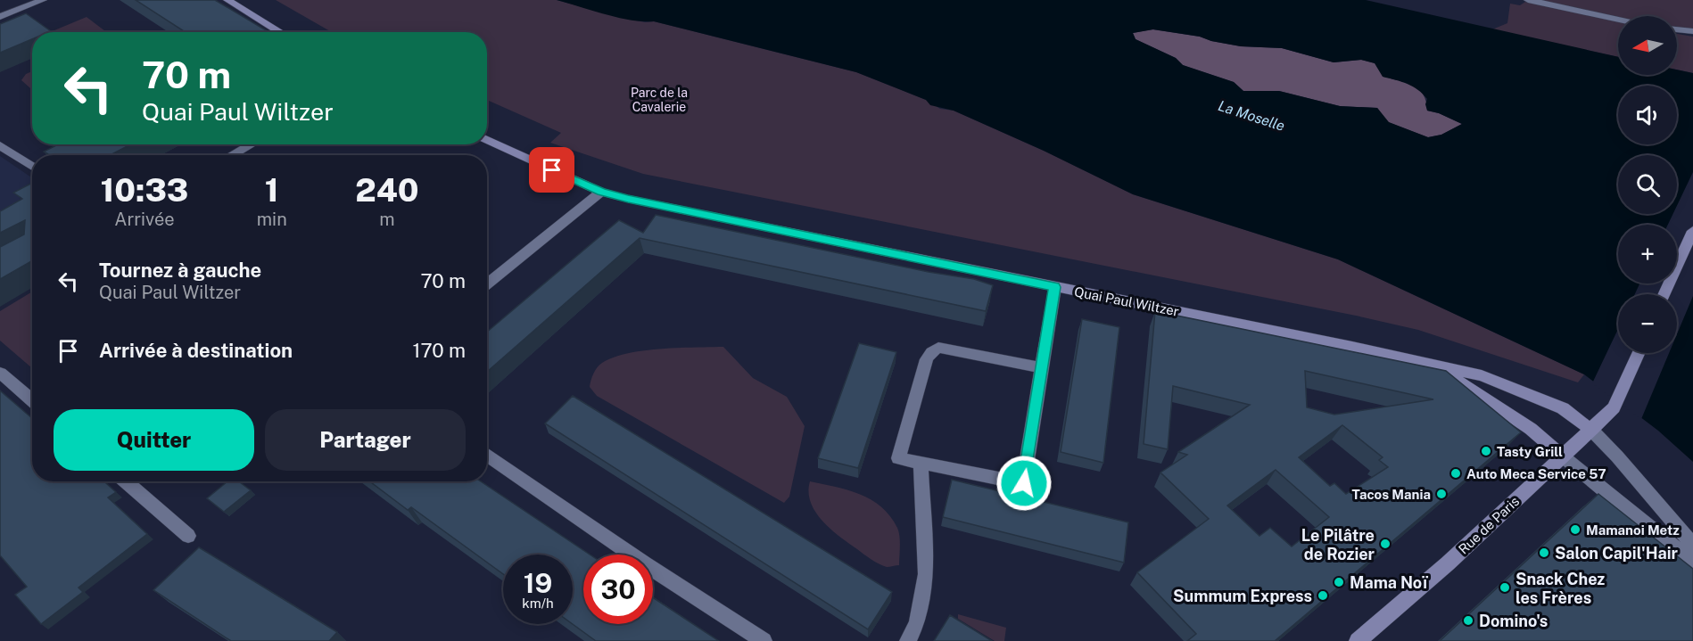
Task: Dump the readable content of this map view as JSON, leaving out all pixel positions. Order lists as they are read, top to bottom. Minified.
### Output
{"streets":{"street":["Quai Paul Wiltzer","Rue de Paris"]},"crossings":[["Quai Paul Wiltzer","Rue de Paris"]],"water":["La Moselle"],"parks":["Parc de la Cavalerie"],"places":["Tasty Grill","Auto Meca Service 57","Tacos Mania","Mamanoi Metz","Le Pilâtre de Rozier","Salon Capil'Hair","Mama Noï","Snack Chez les Frères","Summum Express","Domino's"],"north":"left","page":{"map_buttons":["+","−"],"turn":["70 m","Quai Paul Wiltzer"],"eta":["10:33","Arrivée","1","min","240","m"],"list":[{"name":"Tournez à gauche","note":"Quai Paul Wiltzer","value":"70 m"},{"name":"Arrivée à destination","value":"170 m"}],"buttons":["Quitter","Partager"],"speed":"19 km/h","limit":"30"}}
